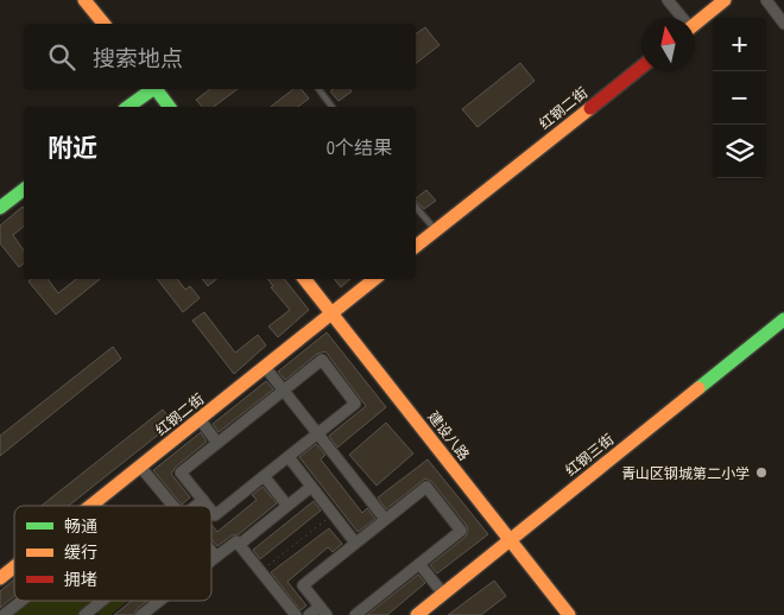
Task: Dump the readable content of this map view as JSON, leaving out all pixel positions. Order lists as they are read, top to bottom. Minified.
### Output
{"streets":{"street":["红钢二街","建设八路","红钢三街"]},"crossings":[["红钢二街","建设八路"],["建设八路","红钢三街"]],"places":["青山区钢城第二小学"],"legend":["畅通","缓行","拥堵"],"north":"top","page":{"map_buttons":["+","−"],"search":"搜索地点","heading":["附近","0个结果"]}}
